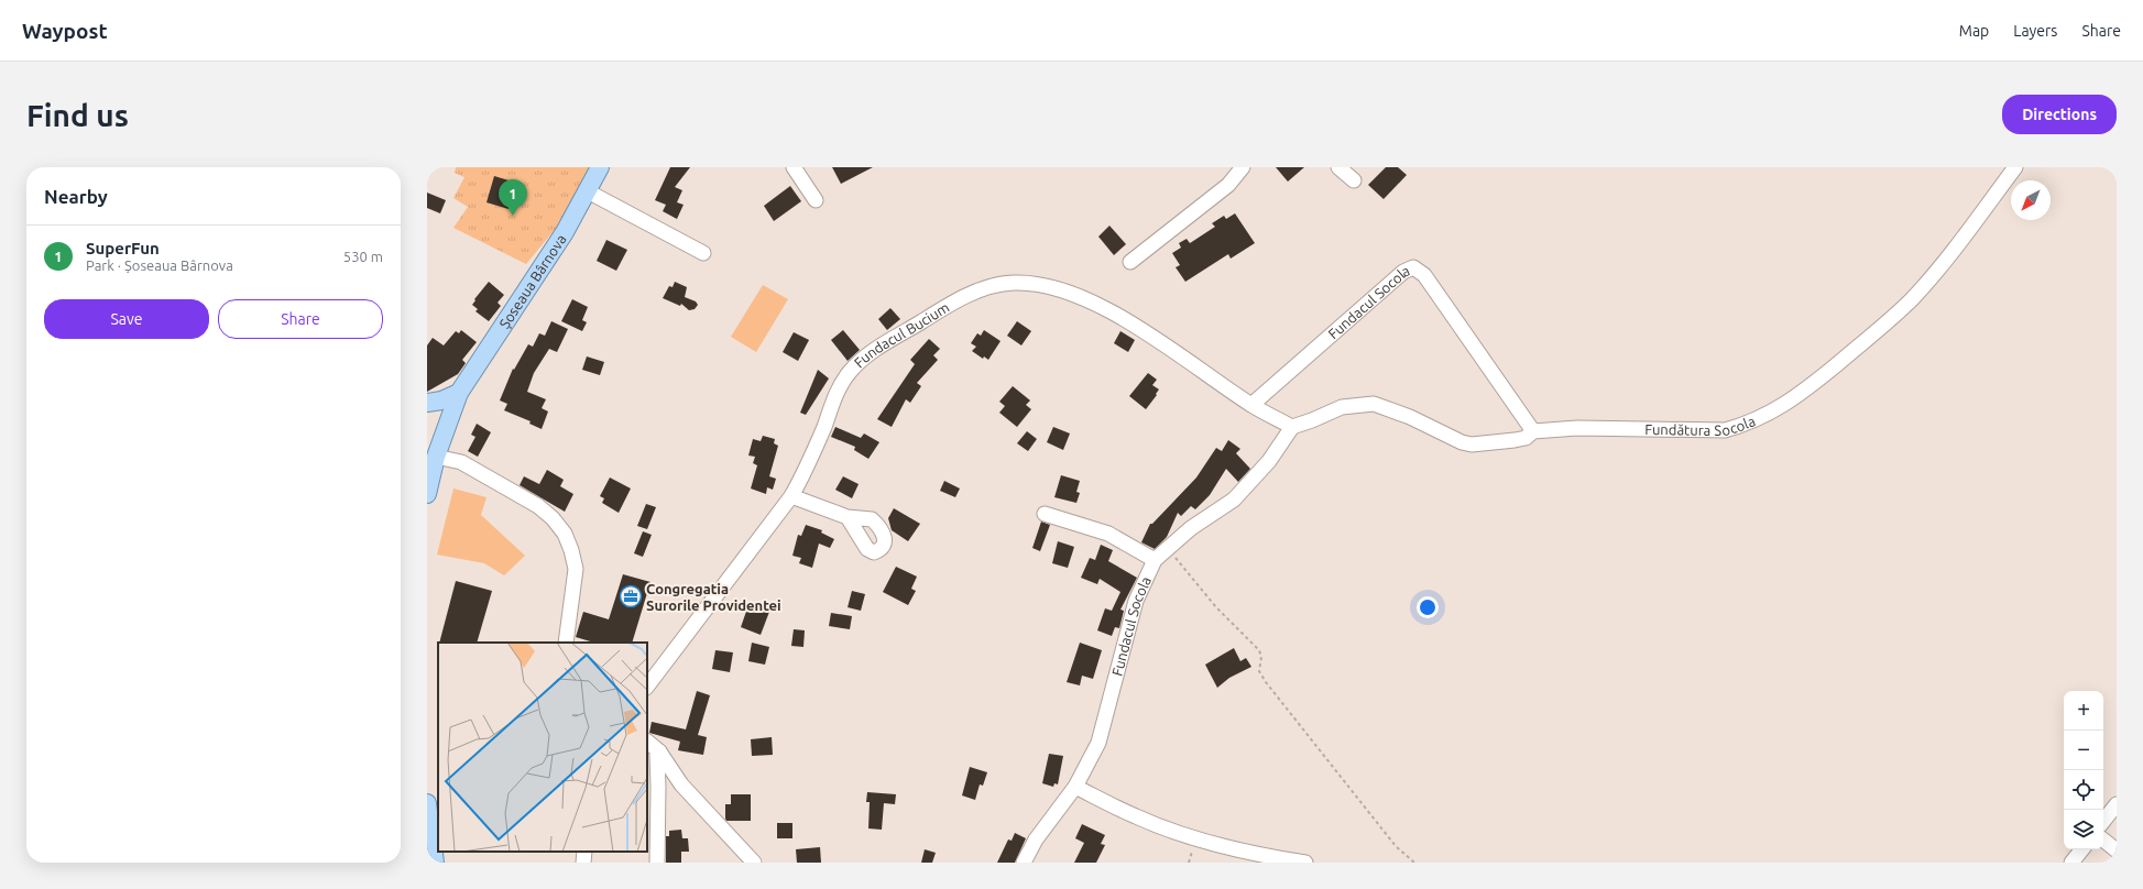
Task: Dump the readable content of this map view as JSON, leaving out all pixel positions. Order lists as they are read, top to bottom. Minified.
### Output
{"streets":{"main road":["Șoseaua Bârnova"],"street":["Fundacul Socola","Fundacul Bucium","Fundătura Socola"]},"crossings":[["Fundacul Socola","Fundacul Bucium"],["Fundacul Socola","Fundătura Socola"],["Fundacul Bucium","Fundătura Socola"]],"places":{"office":["Congregatia Surorile Providentei"]},"north":"bottom left","page":{"header":"Waypost","nav":["Map","Layers","Share"],"buttons":["Directions",["Save","Share"]],"title":"Find us","heading":"Nearby","pins":"1","list":[{"mark":"1","name":"SuperFun","note":"Park · Șoseaua Bârnova","value":"530 m"}],"map_buttons":["+","−"]}}
